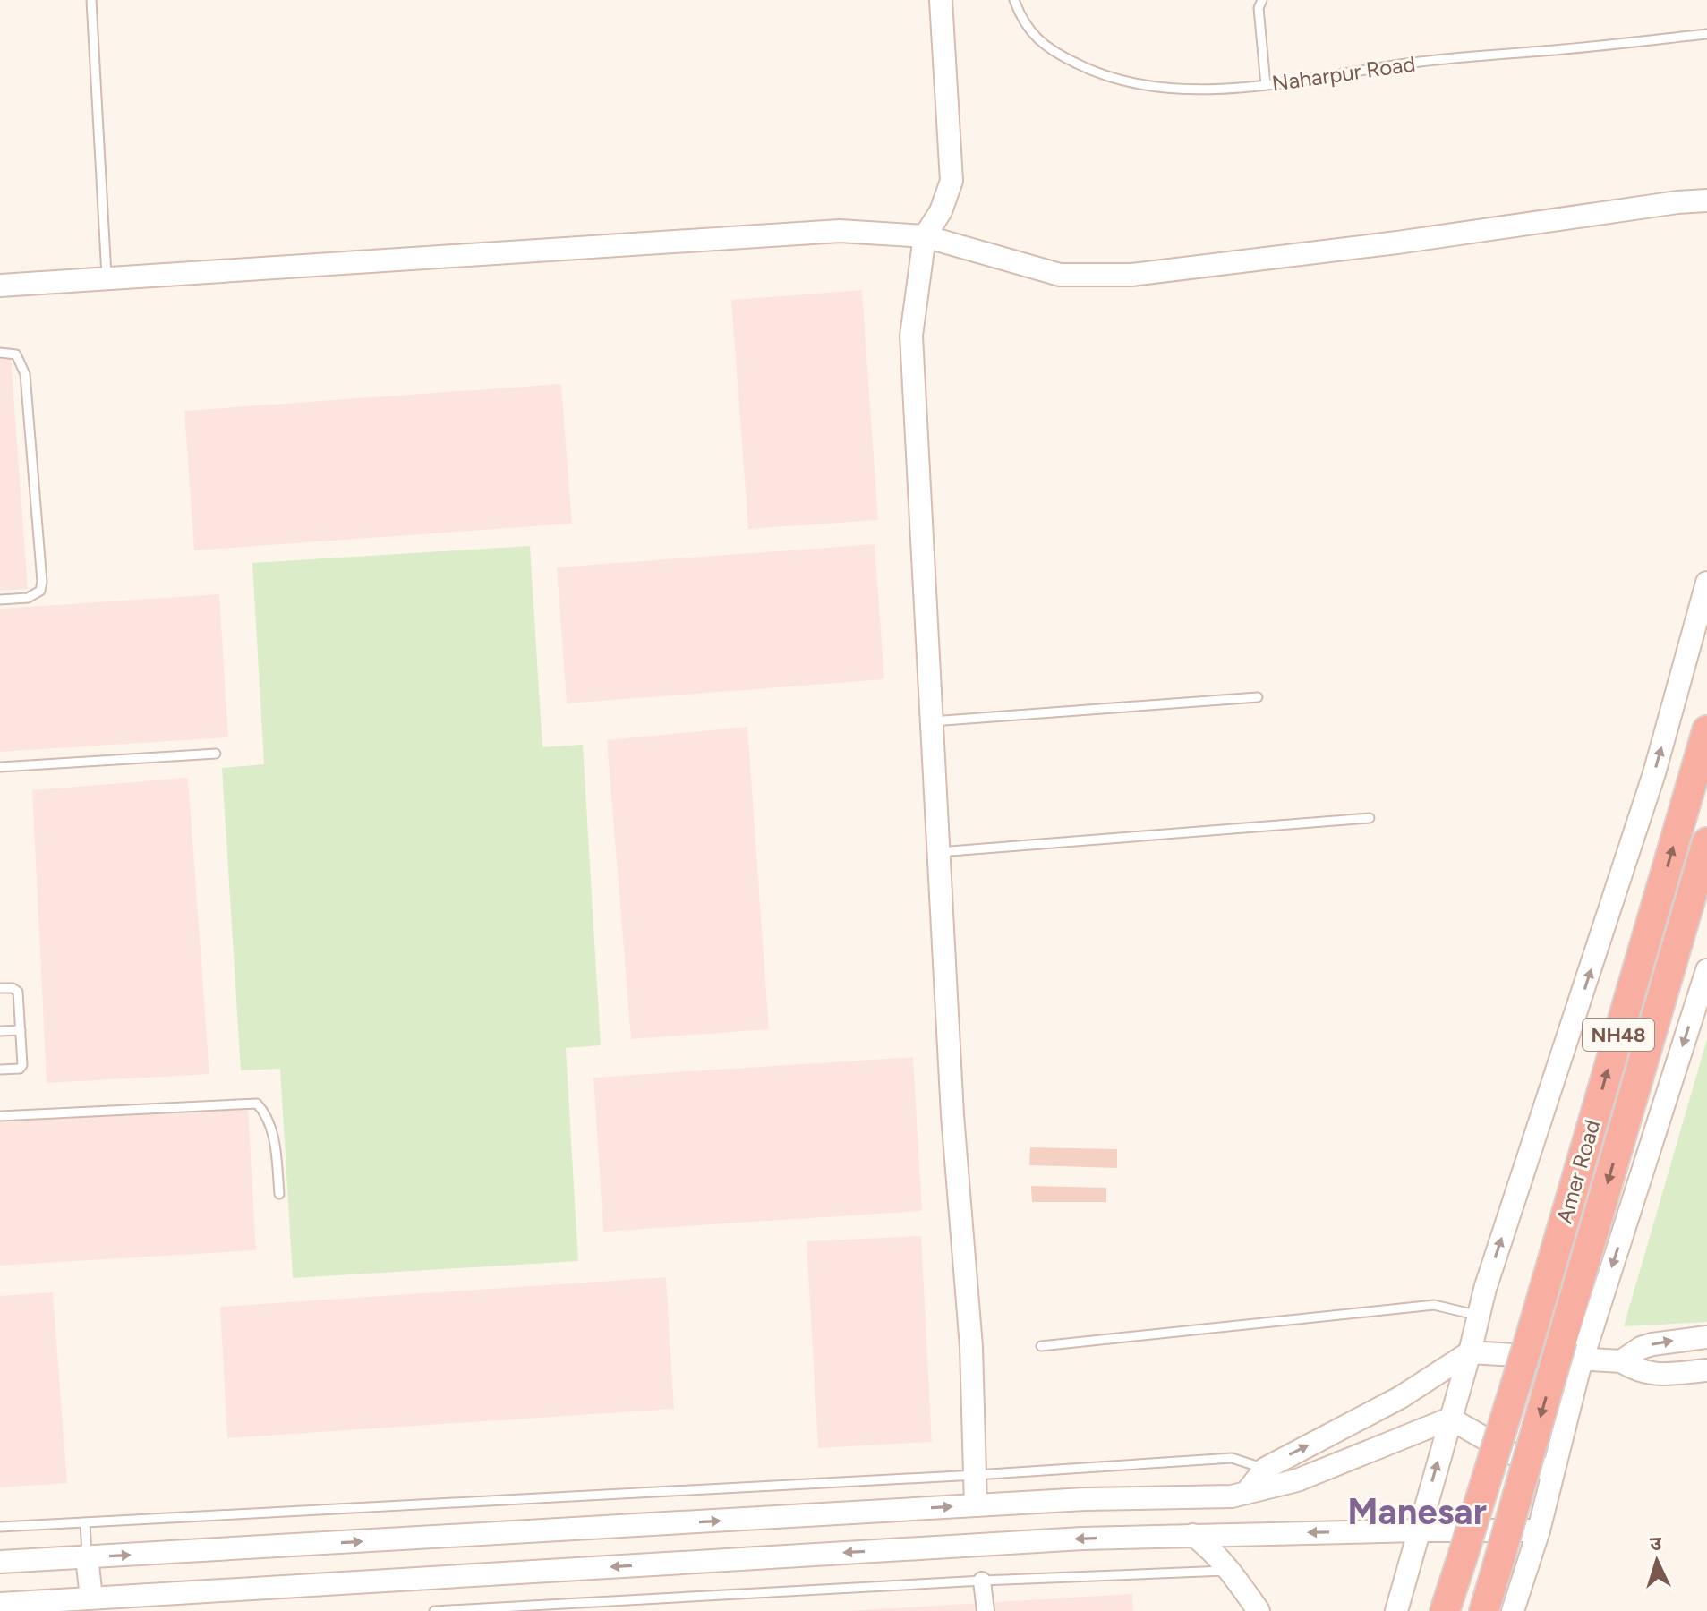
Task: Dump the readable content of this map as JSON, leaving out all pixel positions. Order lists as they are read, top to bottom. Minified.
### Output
{"streets":{"highway":["NH48","Amer Road"],"lane":["Naharpur Road"]},"districts":["Manesar"],"north":"top"}
